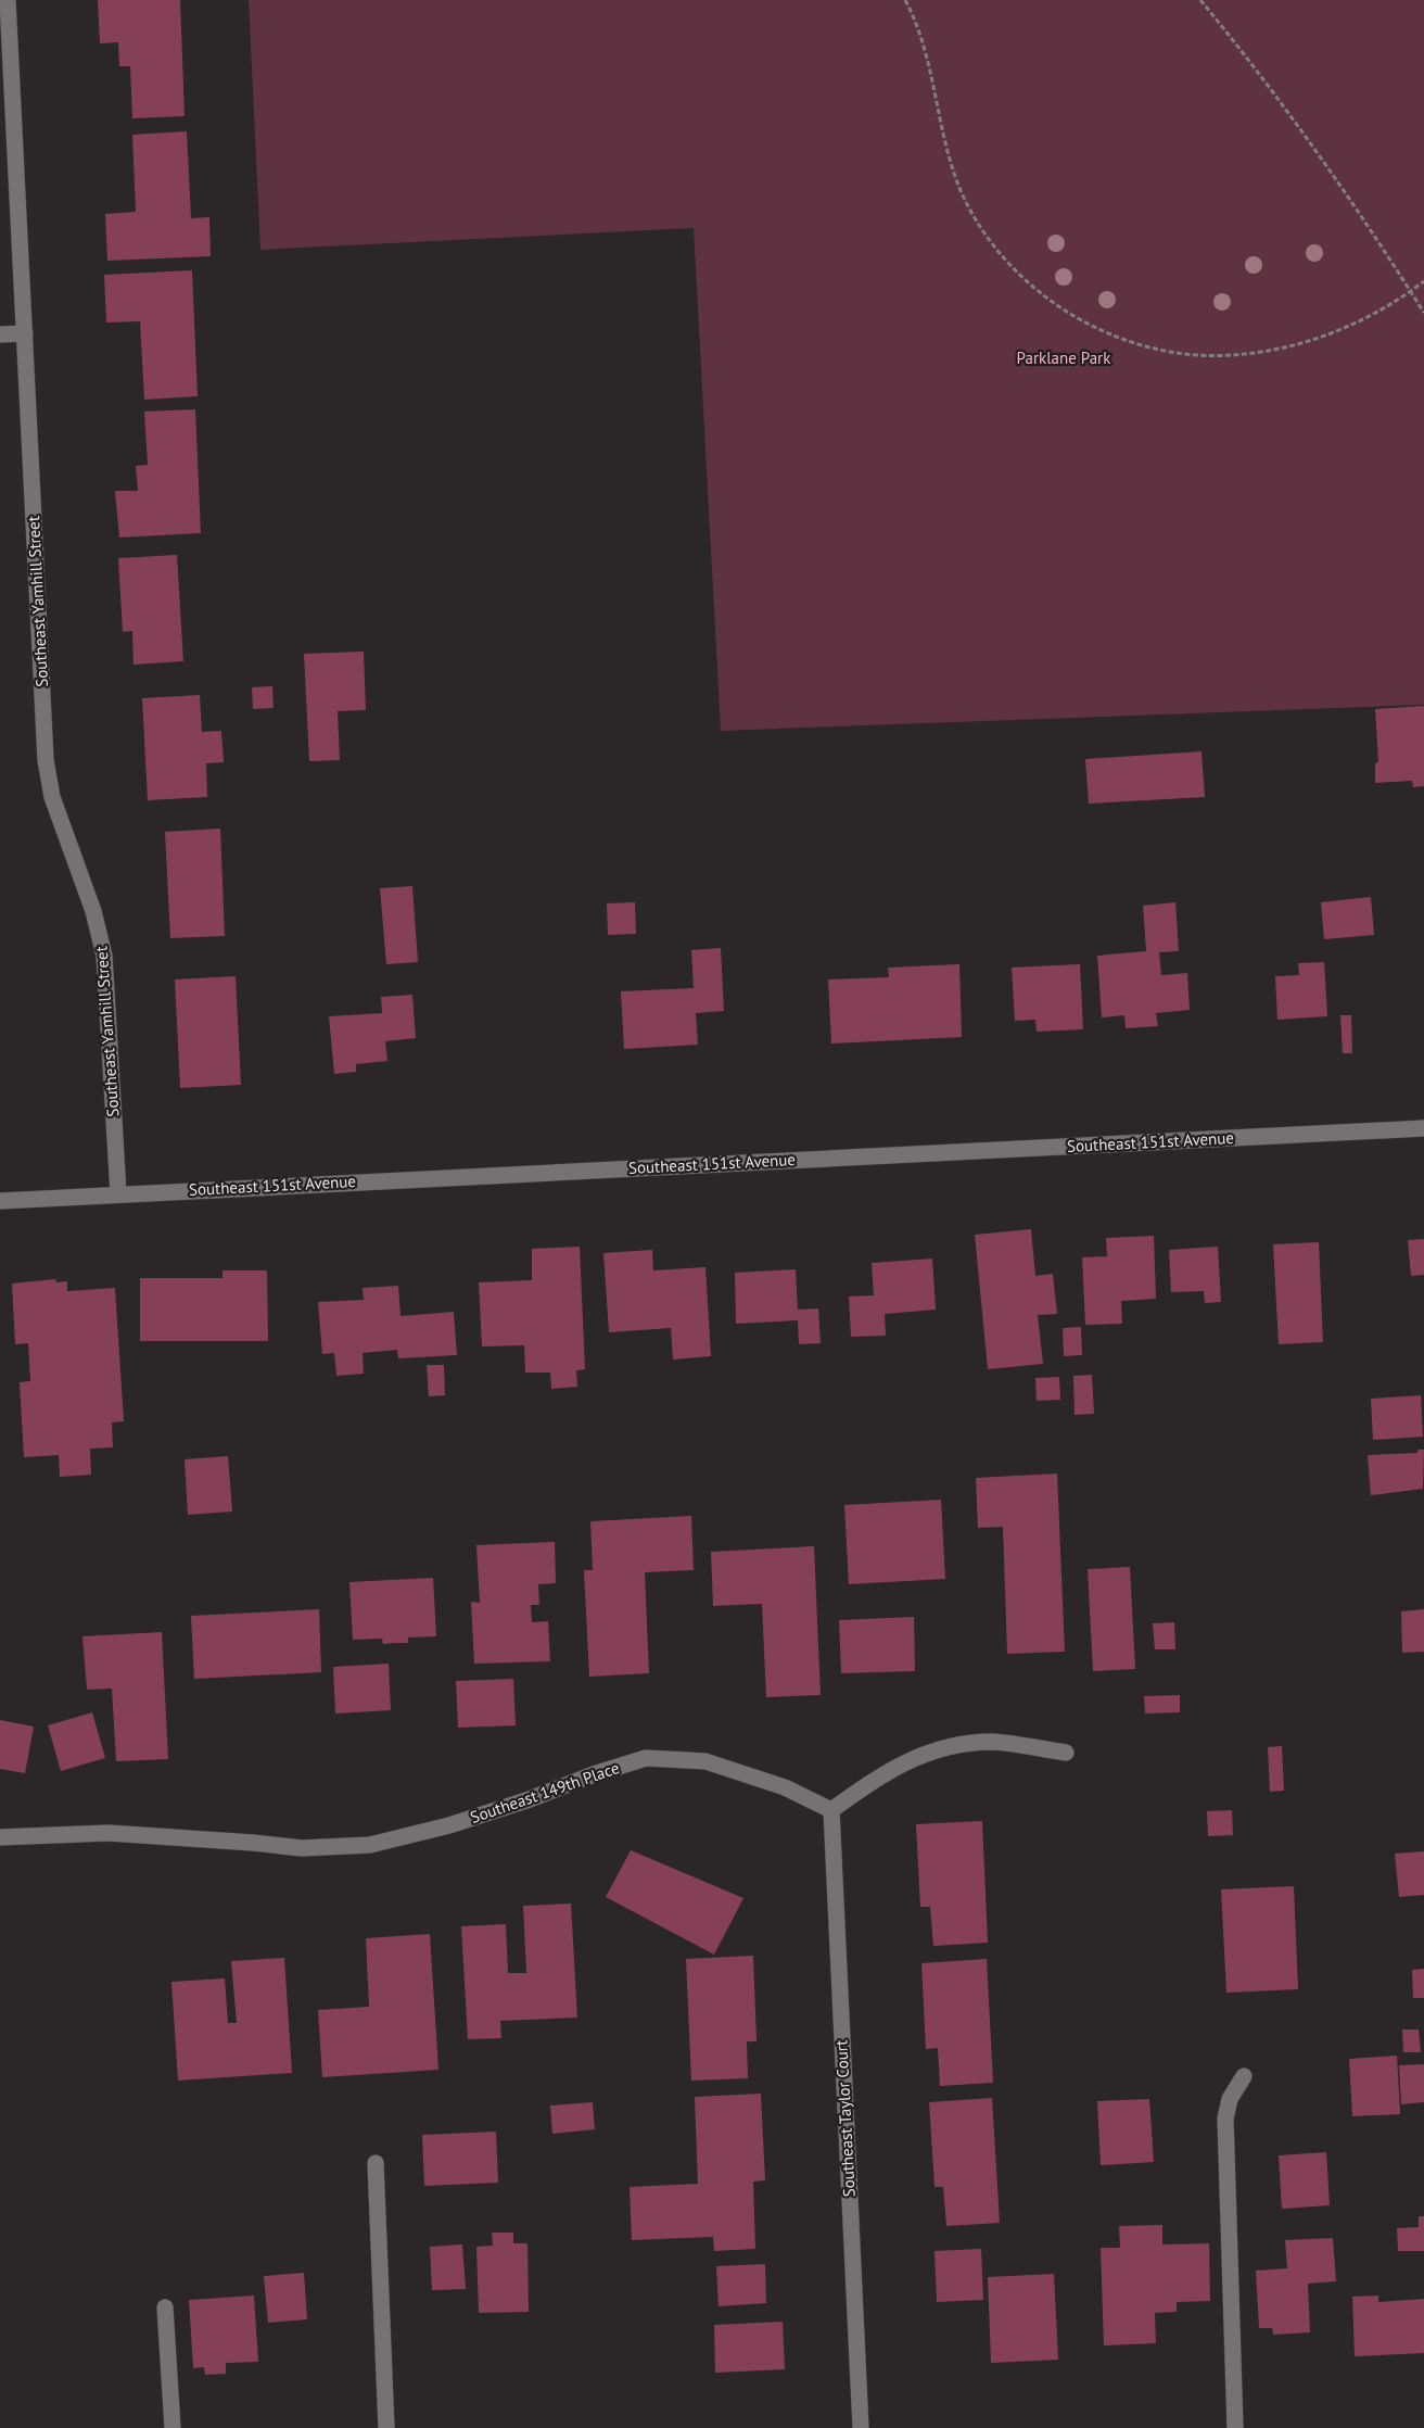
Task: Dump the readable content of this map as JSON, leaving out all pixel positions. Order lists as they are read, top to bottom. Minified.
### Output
{"streets":{"street":["Southeast Yamhill Street","Southeast 151st Avenue","Southeast 149th Place","Southeast Taylor Court"]},"crossings":[["Southeast Yamhill Street","Southeast 151st Avenue"],["Southeast 149th Place","Southeast Taylor Court"]],"parks":["Parklane Park"]}
